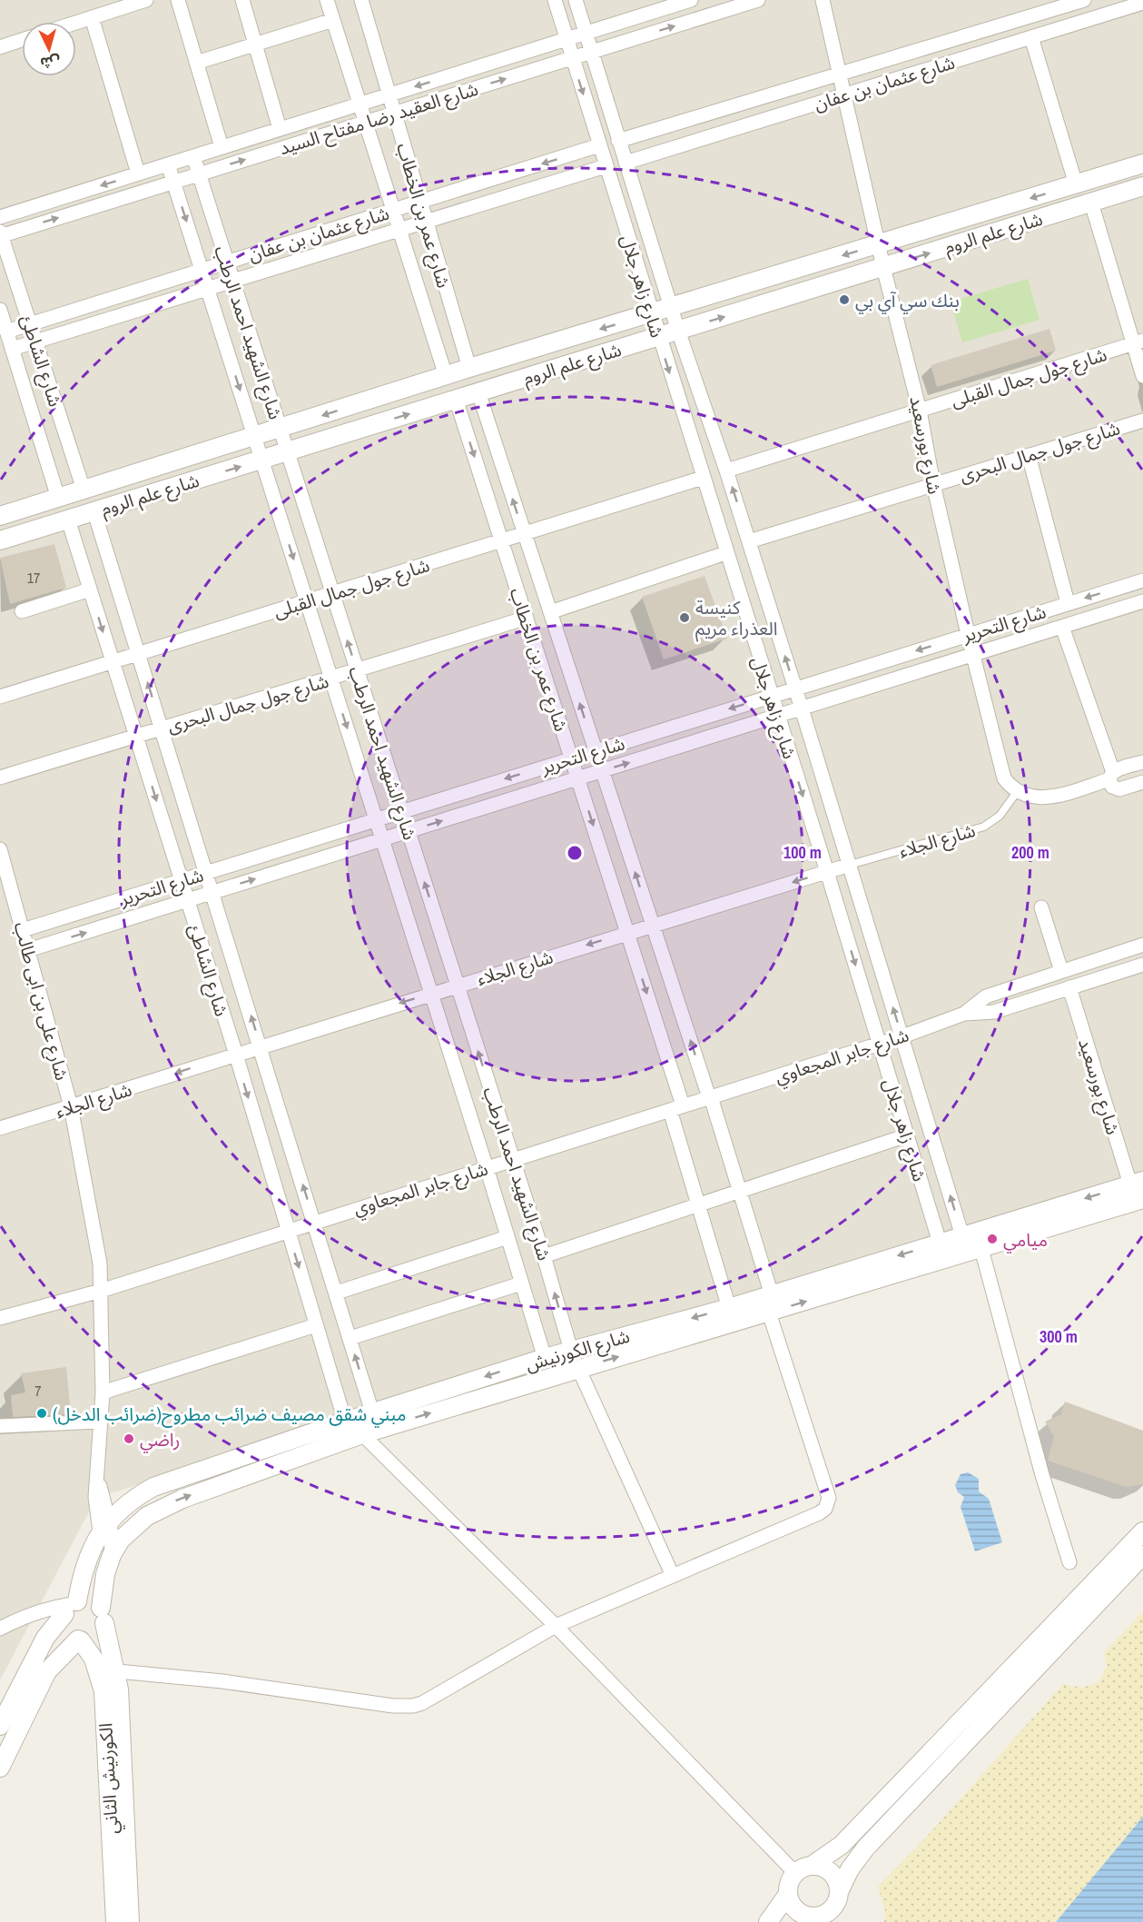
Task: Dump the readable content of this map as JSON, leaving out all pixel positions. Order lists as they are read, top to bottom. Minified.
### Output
{"streets":{"street":["شارع عثمان بن عفان","شارع العقيد رضا مفتاح السيد","شارع عمر بن الخطاب","شارع علم الروم","شارع زاهر جلال","شارع الشهيد احمد الرطب","شارع الشاطئ","شارع جول جمال القبلى","شارع بورسعيد","شارع جول جمال البحرى","شارع التحرير","شارع الجلاء","شارع على بن ابى طالب","شارع جابر المجعاوي","شارع الكورنيش","الكورنيش الثاني"]},"crossings":[["شارع عثمان بن عفان","شارع عمر بن الخطاب"],["شارع عثمان بن عفان","شارع زاهر جلال"],["شارع عثمان بن عفان","شارع الشهيد احمد الرطب"],["شارع عثمان بن عفان","شارع الشاطئ"],["شارع عثمان بن عفان","شارع بورسعيد"],["شارع العقيد رضا مفتاح السيد","شارع عمر بن الخطاب"],["شارع العقيد رضا مفتاح السيد","شارع زاهر جلال"],["شارع العقيد رضا مفتاح السيد","شارع الشهيد احمد الرطب"],["شارع العقيد رضا مفتاح السيد","شارع الشاطئ"],["شارع عمر بن الخطاب","شارع علم الروم"],["شارع عمر بن الخطاب","شارع جول جمال القبلى"],["شارع عمر بن الخطاب","شارع جول جمال البحرى"],["شارع عمر بن الخطاب","شارع التحرير"],["شارع عمر بن الخطاب","شارع الجلاء"],["شارع عمر بن الخطاب","شارع جابر المجعاوي"],["شارع عمر بن الخطاب","شارع الكورنيش"],["شارع علم الروم","شارع زاهر جلال"],["شارع علم الروم","شارع الشهيد احمد الرطب"],["شارع علم الروم","شارع الشاطئ"],["شارع علم الروم","شارع بورسعيد"],["شارع زاهر جلال","شارع جول جمال القبلى"],["شارع زاهر جلال","شارع جول جمال البحرى"],["شارع زاهر جلال","شارع التحرير"],["شارع زاهر جلال","شارع الجلاء"],["شارع زاهر جلال","شارع جابر المجعاوي"],["شارع زاهر جلال","شارع الكورنيش"],["شارع الشهيد احمد الرطب","شارع جول جمال القبلى"],["شارع الشهيد احمد الرطب","شارع جول جمال البحرى"],["شارع الشهيد احمد الرطب","شارع التحرير"],["شارع الشهيد احمد الرطب","شارع الجلاء"],["شارع الشهيد احمد الرطب","شارع جابر المجعاوي"],["شارع الشهيد احمد الرطب","شارع الكورنيش"],["شارع الشاطئ","شارع جول جمال القبلى"],["شارع الشاطئ","شارع جول جمال البحرى"],["شارع الشاطئ","شارع التحرير"],["شارع الشاطئ","شارع الجلاء"],["شارع الشاطئ","شارع جابر المجعاوي"],["شارع الشاطئ","شارع الكورنيش"],["شارع جول جمال القبلى","شارع بورسعيد"],["شارع بورسعيد","شارع جول جمال البحرى"],["شارع بورسعيد","شارع التحرير"],["شارع بورسعيد","شارع الجلاء"],["شارع بورسعيد","شارع جابر المجعاوي"],["شارع بورسعيد","شارع الكورنيش"],["شارع التحرير","شارع على بن ابى طالب"],["شارع الجلاء","شارع على بن ابى طالب"],["شارع على بن ابى طالب","شارع جابر المجعاوي"],["شارع على بن ابى طالب","شارع الكورنيش"],["شارع الكورنيش","الكورنيش الثاني"]],"one_way":["شارع الجلاء"],"places":["بنك سي آي بي","كنيسة العذراء مريم","ميامي","مبني شقق مصيف ضرائب مطروح(ضرائب الدخل)","راضي"],"house_numbers":["17","7"],"north":"bottom","rings":["100 m","200 m","300 m"]}
